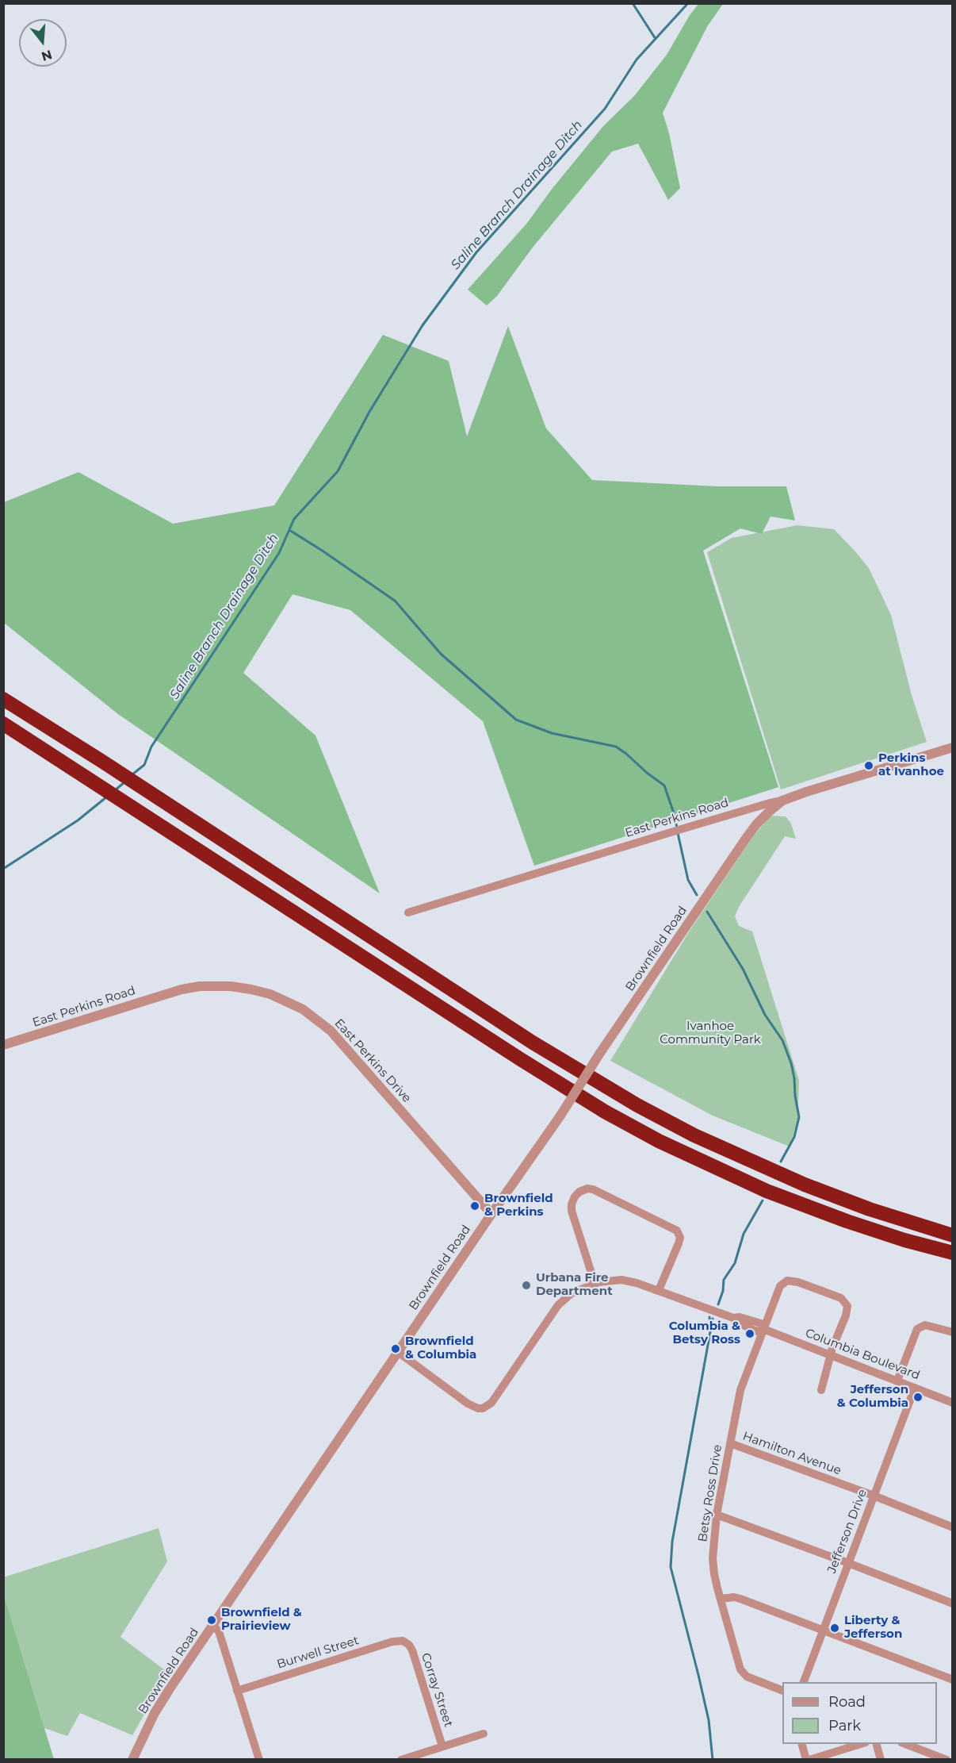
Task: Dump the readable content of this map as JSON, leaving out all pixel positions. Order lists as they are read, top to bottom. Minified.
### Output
{"streets":{"street":["East Perkins Road","Brownfield Road","East Perkins Drive","Columbia Boulevard","Hamilton Avenue","Betsy Ross Drive","Jefferson Drive","Burwell Street","Corray Street"]},"crossings":[["East Perkins Road","Brownfield Road"],["East Perkins Road","East Perkins Drive"],["Brownfield Road","East Perkins Drive"],["Brownfield Road","Columbia Boulevard"],["Columbia Boulevard","Betsy Ross Drive"],["Columbia Boulevard","Jefferson Drive"],["Hamilton Avenue","Betsy Ross Drive"],["Hamilton Avenue","Jefferson Drive"],["Burwell Street","Corray Street"]],"water":["Saline Branch Drainage Ditch"],"parks":["Ivanhoe Community Park"],"places":["Perkins at Ivanhoe","Brownfield & Perkins","Urbana Fire Department","Columbia & Betsy Ross","Brownfield & Columbia","Jefferson & Columbia","Brownfield & Prairieview","Liberty & Jefferson"],"legend":["Road","Park"],"north":"bottom"}
